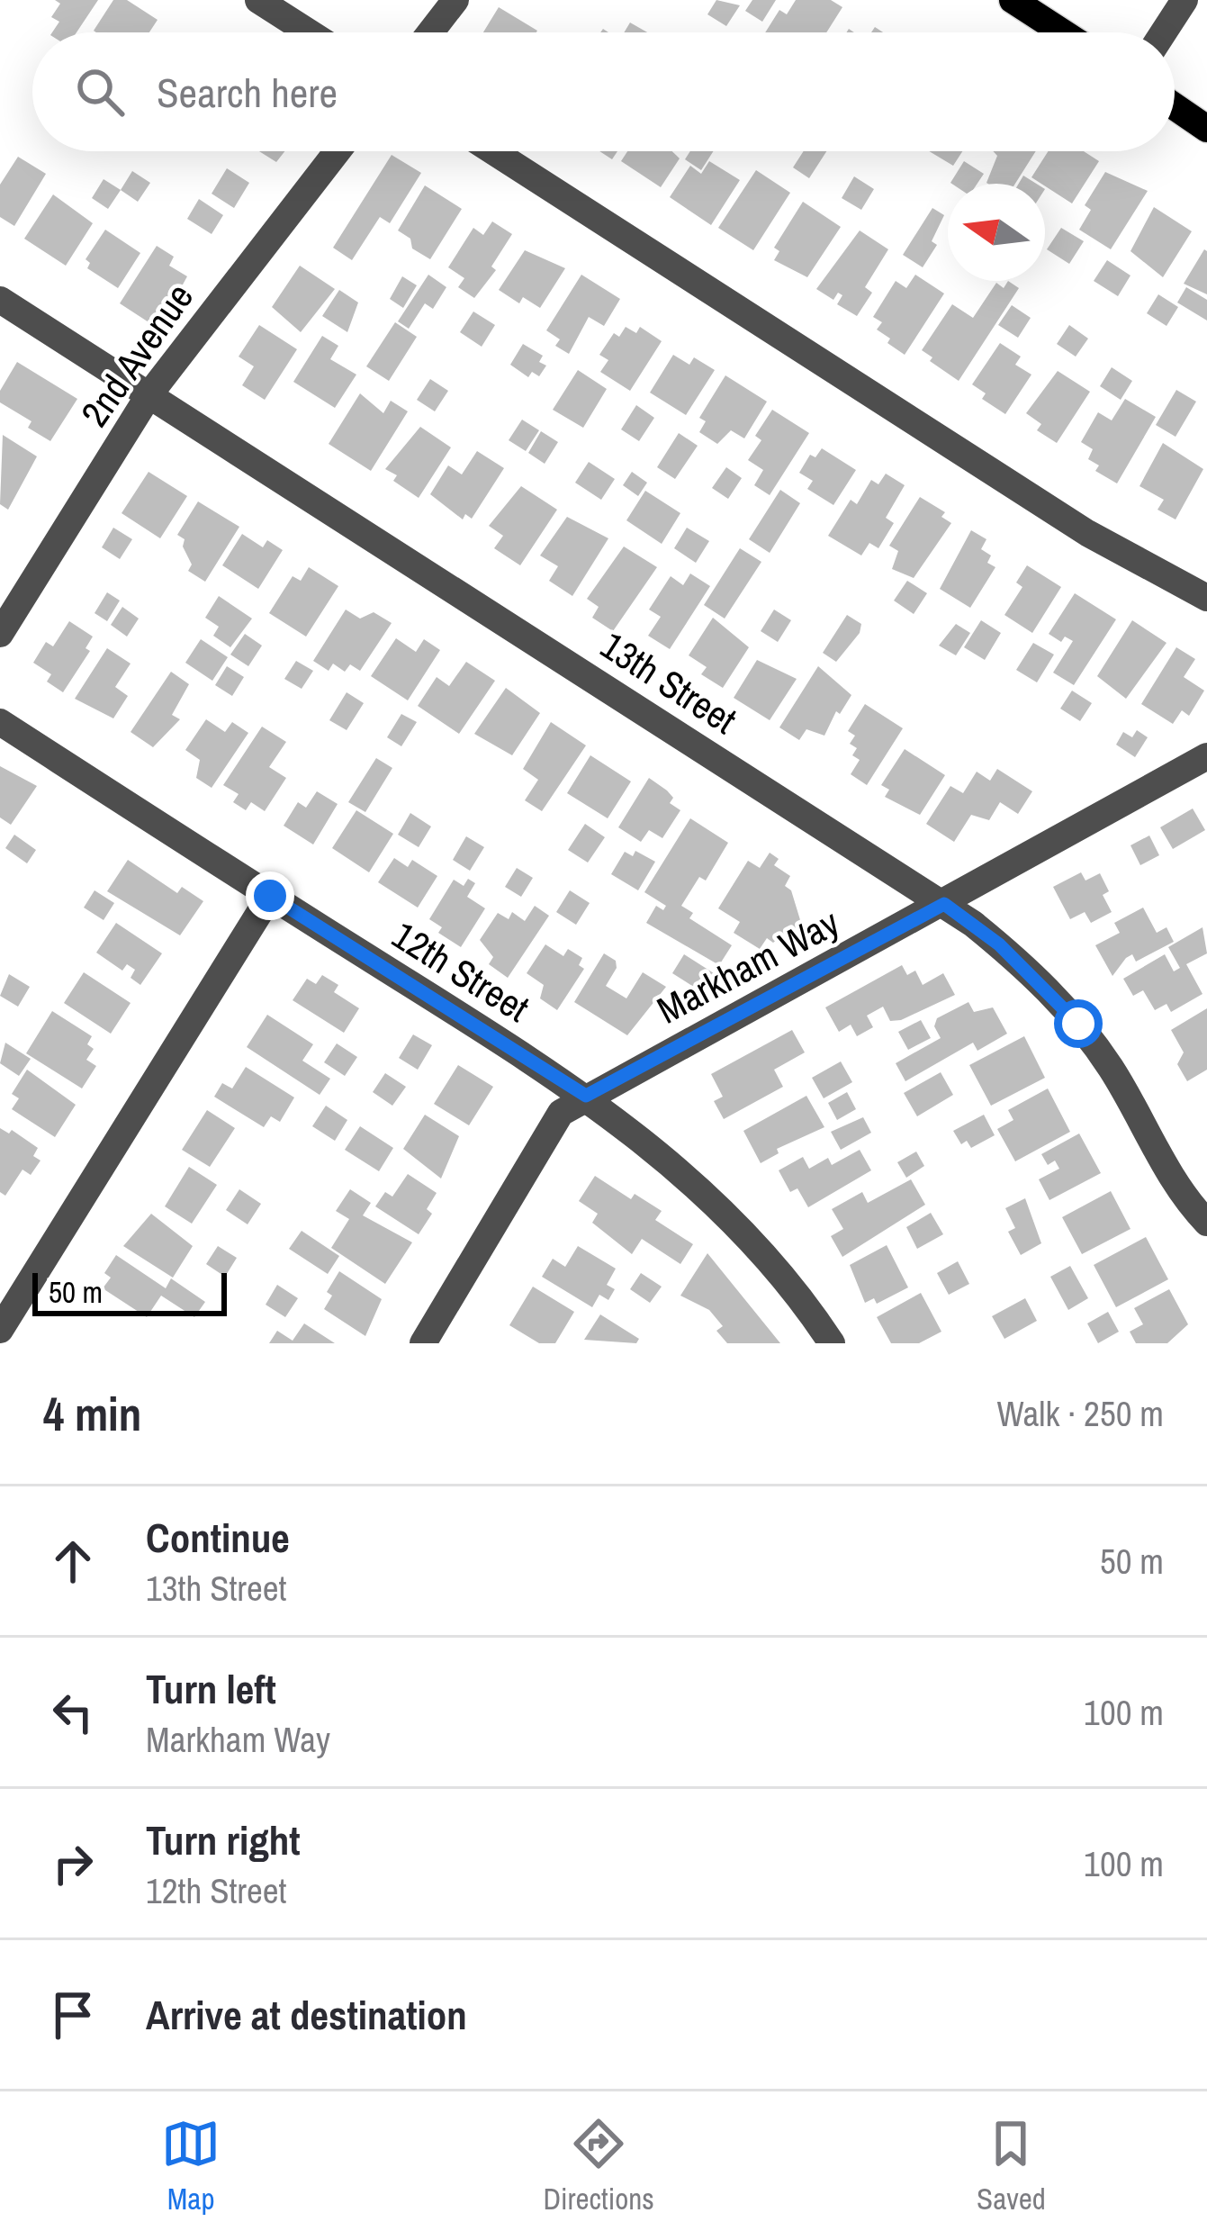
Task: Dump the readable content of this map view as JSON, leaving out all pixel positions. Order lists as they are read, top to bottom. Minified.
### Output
{"streets":{"street":["2nd Avenue","13th Street","Markham Way","12th Street"]},"crossings":[["2nd Avenue","13th Street"],["13th Street","Markham Way"],["Markham Way","12th Street"]],"scale_bar":"50 m","north":"left","page":{"search":"Search here","scale":"50 m","heading":["4 min","Walk · 250 m"],"list":[["Continue","13th Street","50 m"],["Turn left","Markham Way","100 m"],["Turn right","12th Street","100 m"],"Arrive at destination"],"nav":["Map","Directions","Saved"]}}
